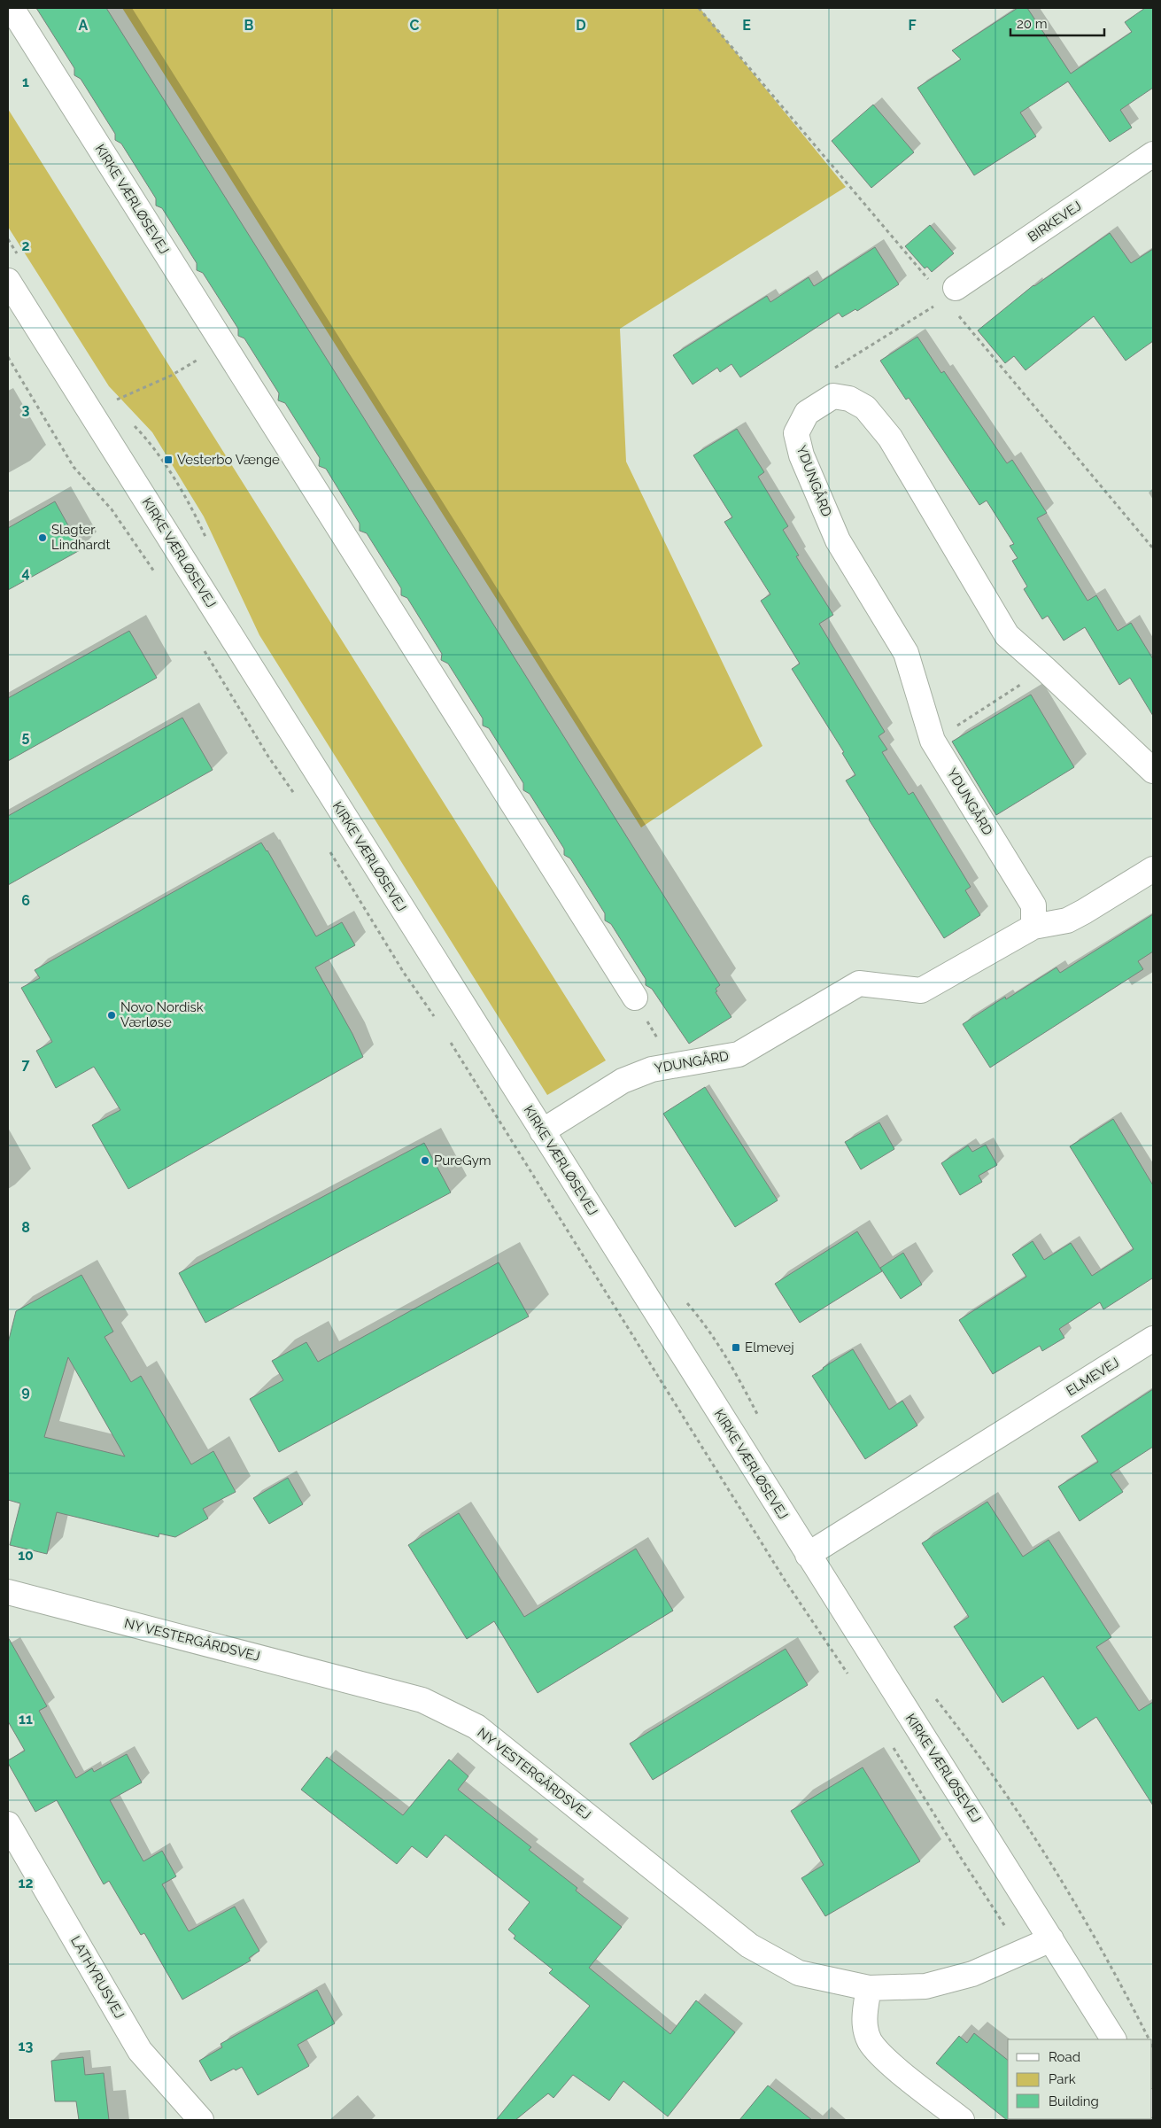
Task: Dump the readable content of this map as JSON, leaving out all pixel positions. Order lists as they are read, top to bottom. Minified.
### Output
{"streets":{"street":["KIRKE VÆRLØSEVEJ","BIRKEVEJ","YDUNGÅRD","ELMEVEJ","NY VESTERGÅRDSVEJ","LATHYRUSVEJ"]},"crossings":[["KIRKE VÆRLØSEVEJ","YDUNGÅRD"],["KIRKE VÆRLØSEVEJ","ELMEVEJ"],["KIRKE VÆRLØSEVEJ","NY VESTERGÅRDSVEJ"]],"places":{"transit":["Vesterbo Vænge","Elmevej"],"other":["Slagter Lindhardt","Novo Nordisk Værløse","PureGym"]},"legend":["Road","Park","Building"],"scale_bar":"20 m","grid":{"columns":["A","B","C","D","E","F"],"rows":["1","2","3","4","5","6","7","8","9","10","11","12","13"]}}
